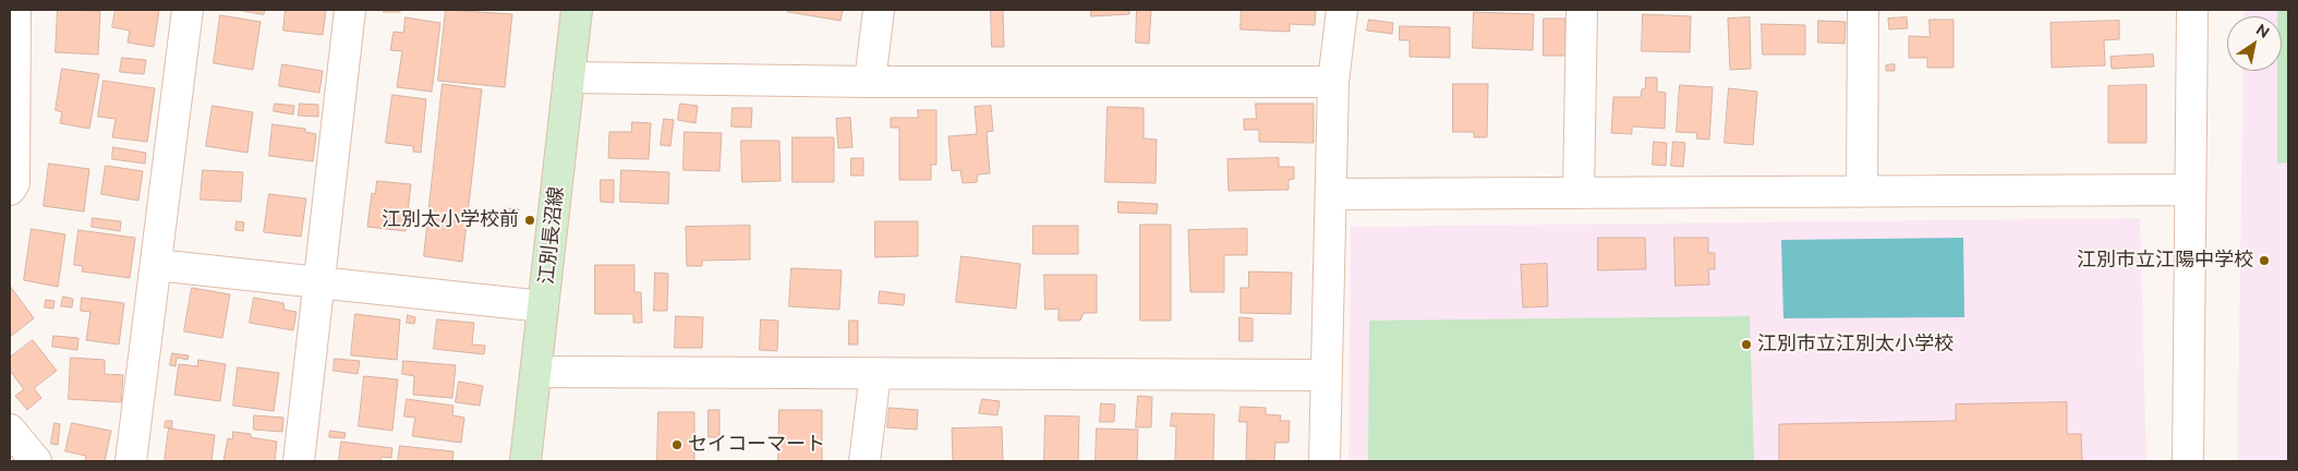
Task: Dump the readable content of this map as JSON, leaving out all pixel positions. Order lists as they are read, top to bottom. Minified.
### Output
{"streets":{"main road":["江別長沼線"]},"places":["江別太小学校前","江別市立江陽中学校","江別市立江別太小学校","セイコーマート"],"north":"top right"}
